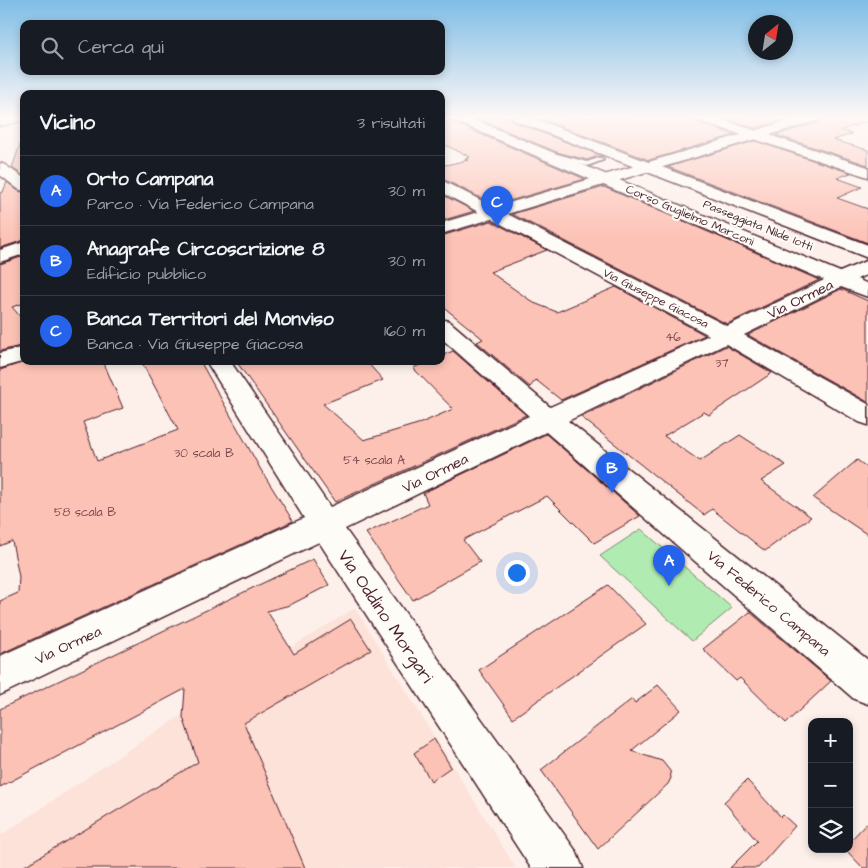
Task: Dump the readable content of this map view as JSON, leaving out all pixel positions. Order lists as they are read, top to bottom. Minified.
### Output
{"streets":{"street":["Corso Guglielmo Marconi","Passeggiata Nilde Iotti","Via Giuseppe Giacosa","Via Ormea","Via Federico Campana","Via Oddino Morgari"]},"crossings":[["Corso Guglielmo Marconi","Passeggiata Nilde Iotti"],["Corso Guglielmo Marconi","Via Ormea"],["Passeggiata Nilde Iotti","Via Ormea"],["Via Giuseppe Giacosa","Via Ormea"],["Via Ormea","Via Federico Campana"],["Via Ormea","Via Oddino Morgari"]],"house_numbers":["46","37","30 scala B","54 scala A","58 scala B"],"north":"top right","page":{"search":"Cerca qui","heading":["Vicino","3 risultati"],"list":[{"mark":"A","name":"Orto Campana","note":"Parco · Via Federico Campana","value":"30 m"},{"mark":"B","name":"Anagrafe Circoscrizione 8","note":"Edificio pubblico","value":"30 m"},{"mark":"C","name":"Banca Territori del Monviso","note":"Banca · Via Giuseppe Giacosa","value":"160 m"}],"pins":["C","B","A"],"map_buttons":["+","−"]}}
